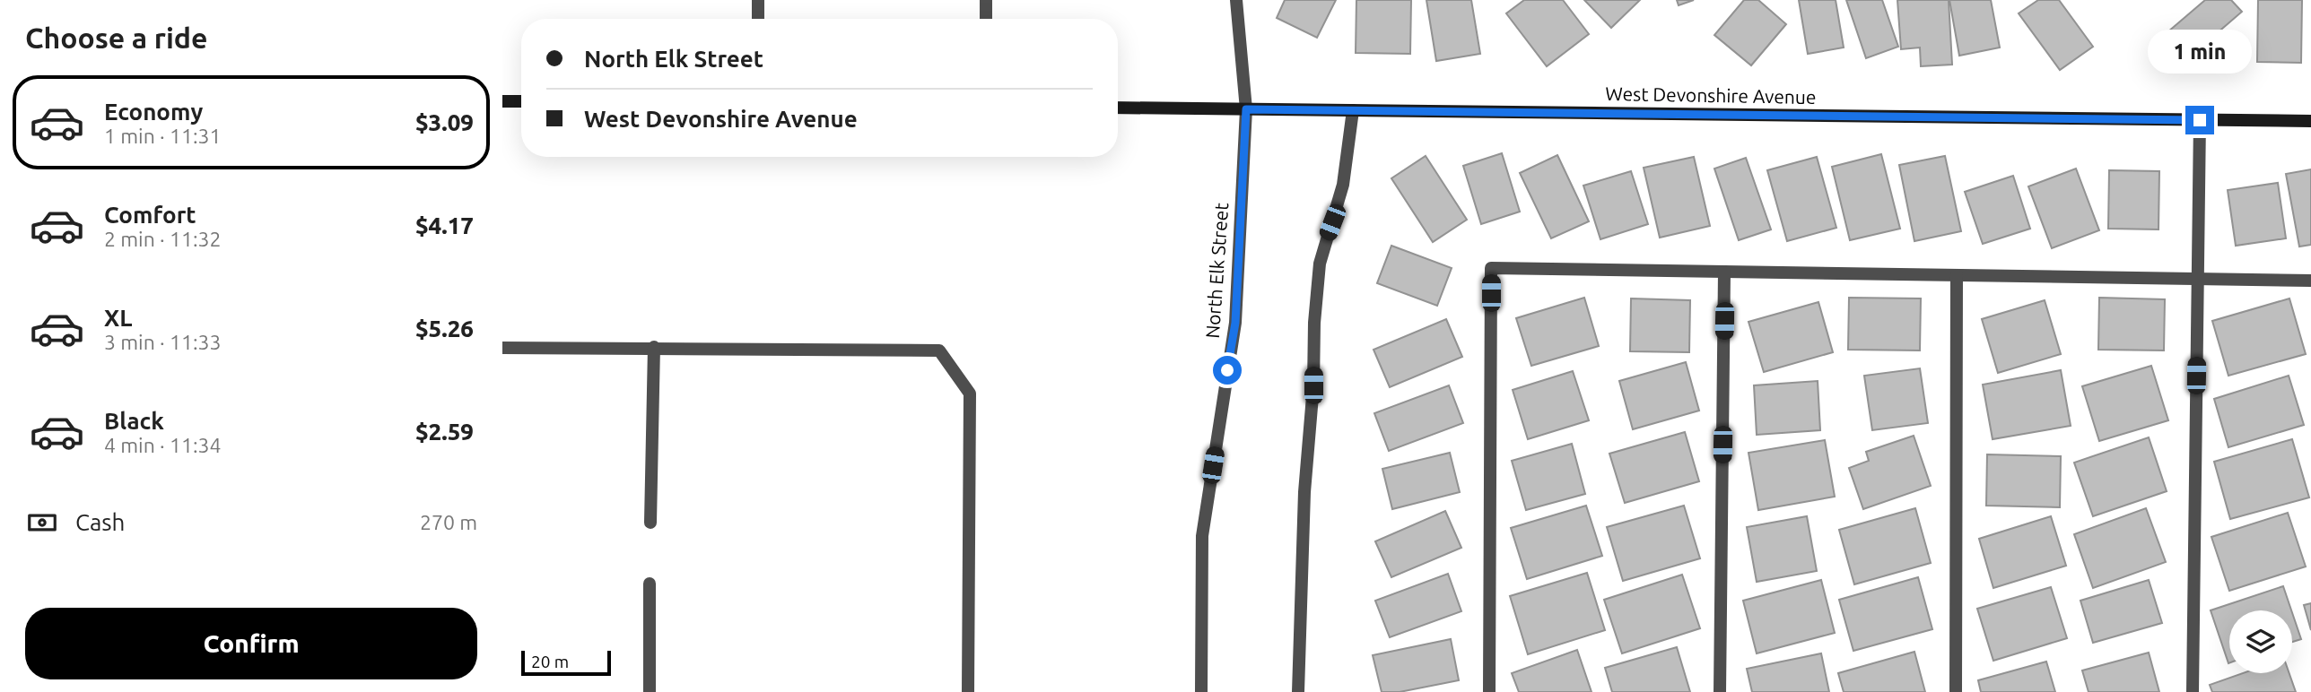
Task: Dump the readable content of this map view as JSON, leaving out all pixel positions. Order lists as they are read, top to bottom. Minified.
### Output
{"streets":{"street":["West Devonshire Avenue","North Elk Street"]},"crossings":[["West Devonshire Avenue","North Elk Street"]],"scale_bar":"20 m","page":{"heading":"Choose a ride","banner":["North Elk Street","West Devonshire Avenue"],"bubble":"1 min","list":[{"name":"Economy","note":"1 min · 11:31","value":"$3.09"},{"name":"Comfort","note":"2 min · 11:32","value":"$4.17"},{"name":"XL","note":"3 min · 11:33","value":"$5.26"},{"name":"Black","note":"4 min · 11:34","value":"$2.59"}],"pay":["Cash","270 m"],"buttons":"Confirm","scale":"20 m"}}
